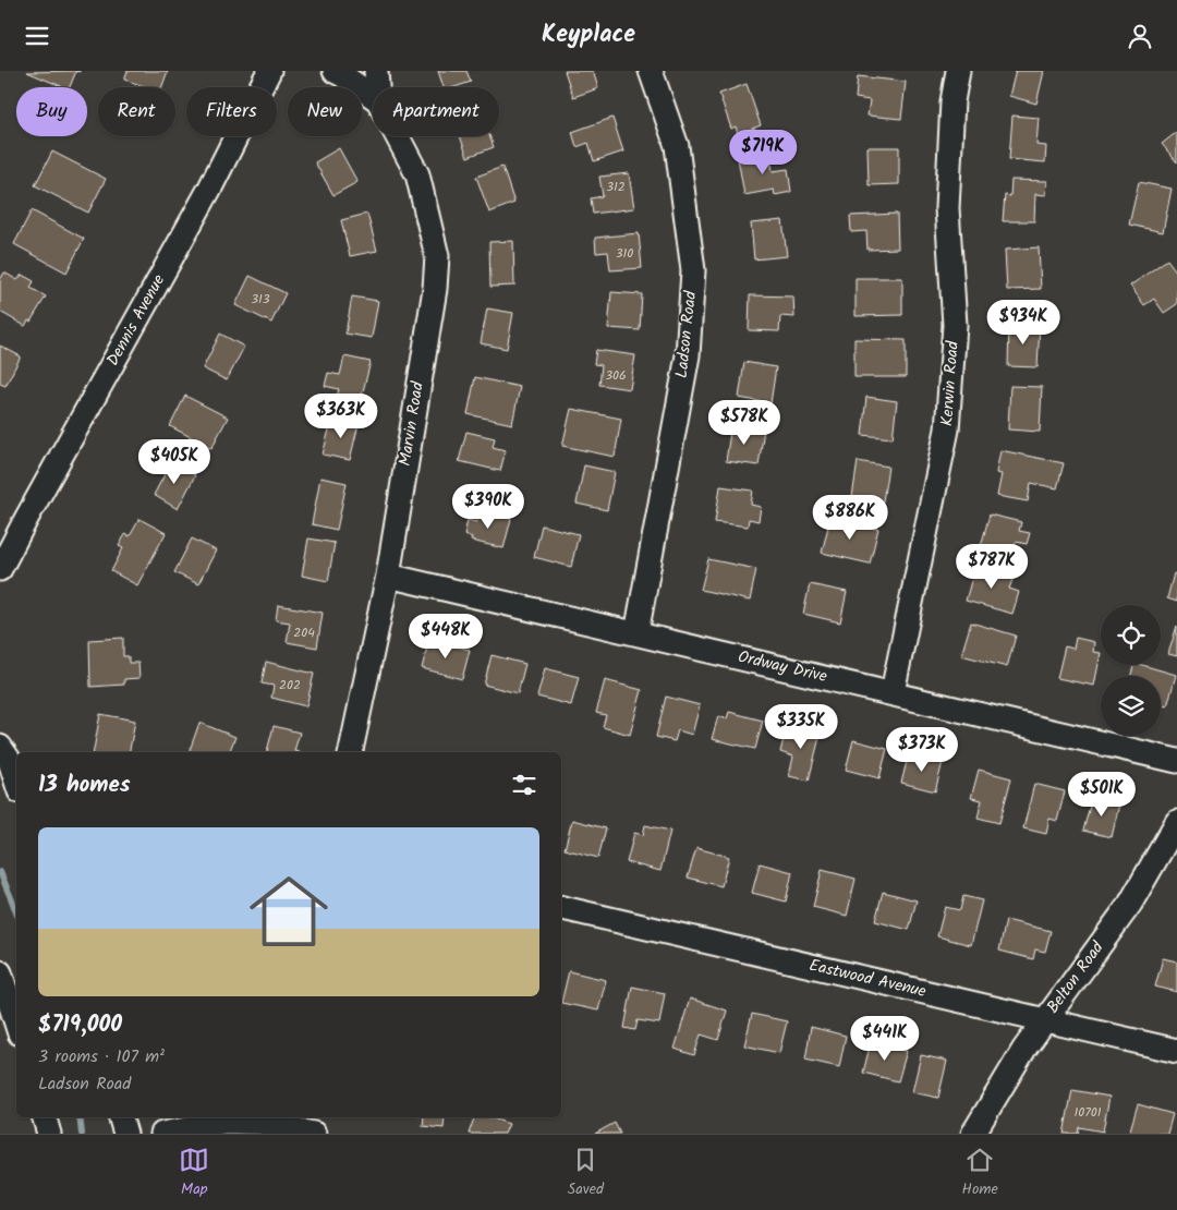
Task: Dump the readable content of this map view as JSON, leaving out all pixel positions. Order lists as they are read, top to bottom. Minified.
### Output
{"streets":{"street":["Dennis Avenue","Ladson Road","Kerwin Road","Marvin Road","Ordway Drive","Belton Road","Eastwood Avenue"]},"crossings":[["Ladson Road","Ordway Drive"],["Kerwin Road","Ordway Drive"],["Marvin Road","Ordway Drive"],["Belton Road","Eastwood Avenue"]],"house_numbers":["312","310","313","306","204","202","10701"],"page":{"header":"Keyplace","chip":["Buy","Rent","Filters","New","Apartment"],"price":["$719K","$934K","$363K","$578K","$405K","$390K","$886K","$787K","$448K","$335K","$373K","$501K","$441K"],"heading":"13 homes","list":[{"name":"$719,000","note":"3 rooms · 107 m² · Ladson Road"}],"tabs":["Map","Saved","Home"]}}
